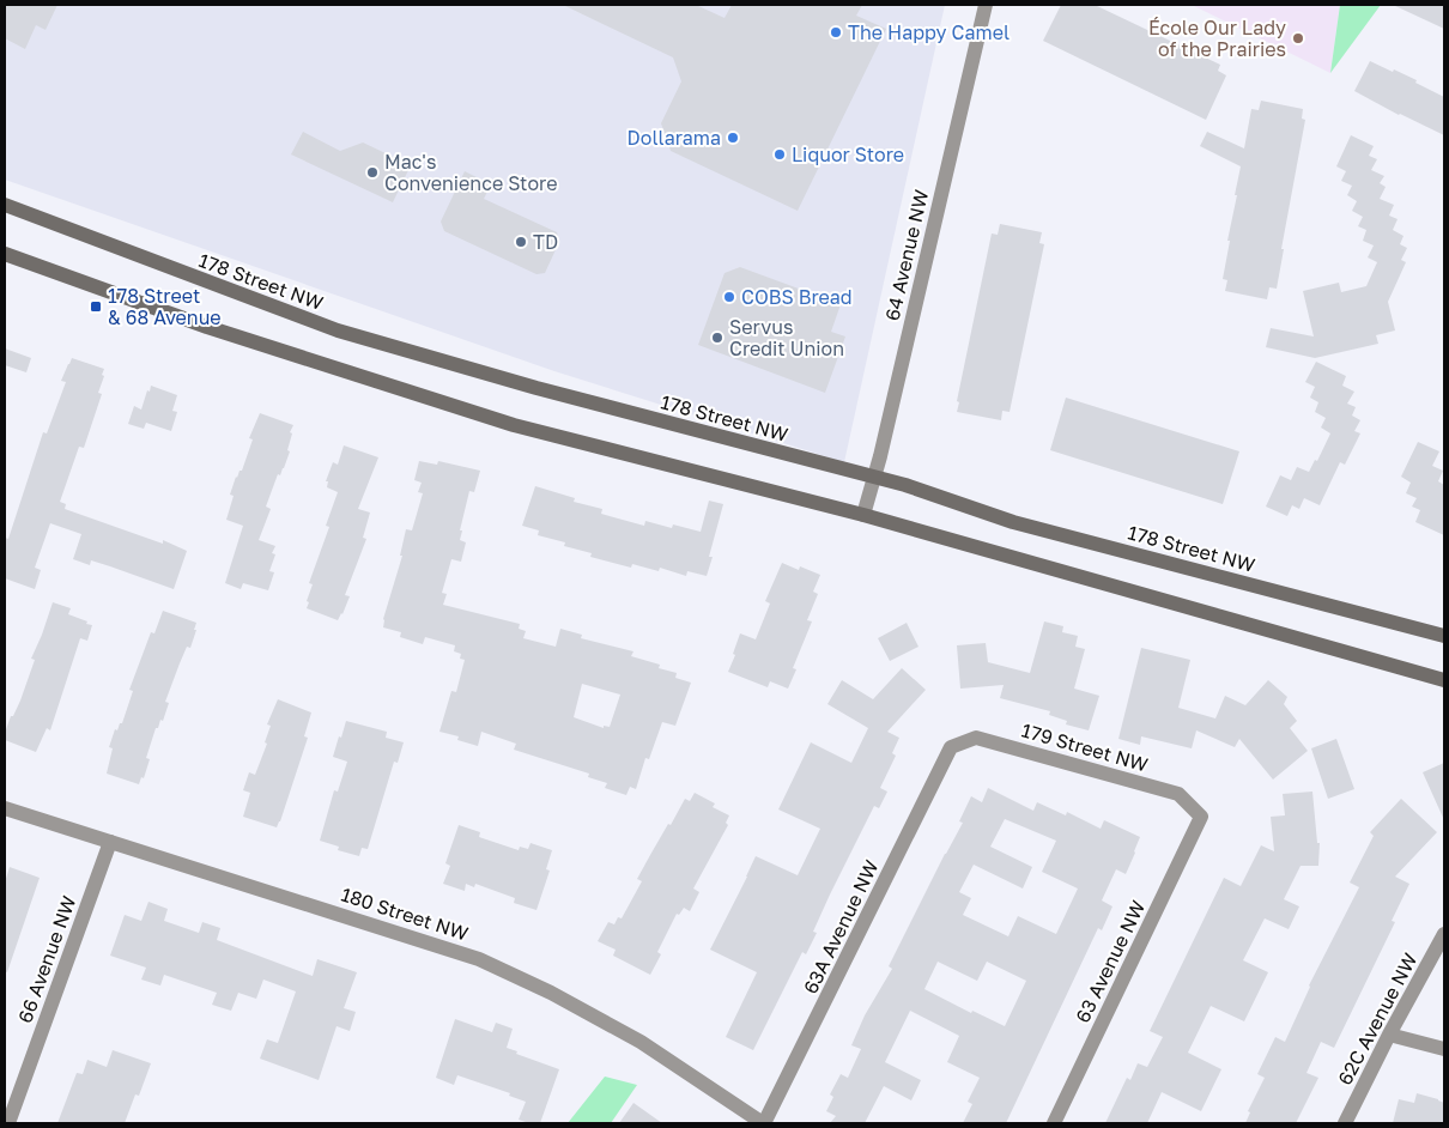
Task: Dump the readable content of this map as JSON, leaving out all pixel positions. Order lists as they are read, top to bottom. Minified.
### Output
{"streets":{"main road":["178 Street NW"],"street":["64 Avenue NW","179 Street NW","180 Street NW","63A Avenue NW","66 Avenue NW","63 Avenue NW","62C Avenue NW"]},"crossings":[["64 Avenue NW","178 Street NW"],["179 Street NW","63A Avenue NW"],["179 Street NW","63 Avenue NW"],["180 Street NW","63A Avenue NW"],["180 Street NW","66 Avenue NW"]],"places":{"other":["The Happy Camel","École Our Lady of the Prairies","Dollarama","Liquor Store","Mac's Convenience Store","TD","COBS Bread","Servus Credit Union"],"transit":["178 Street & 68 Avenue"]}}
